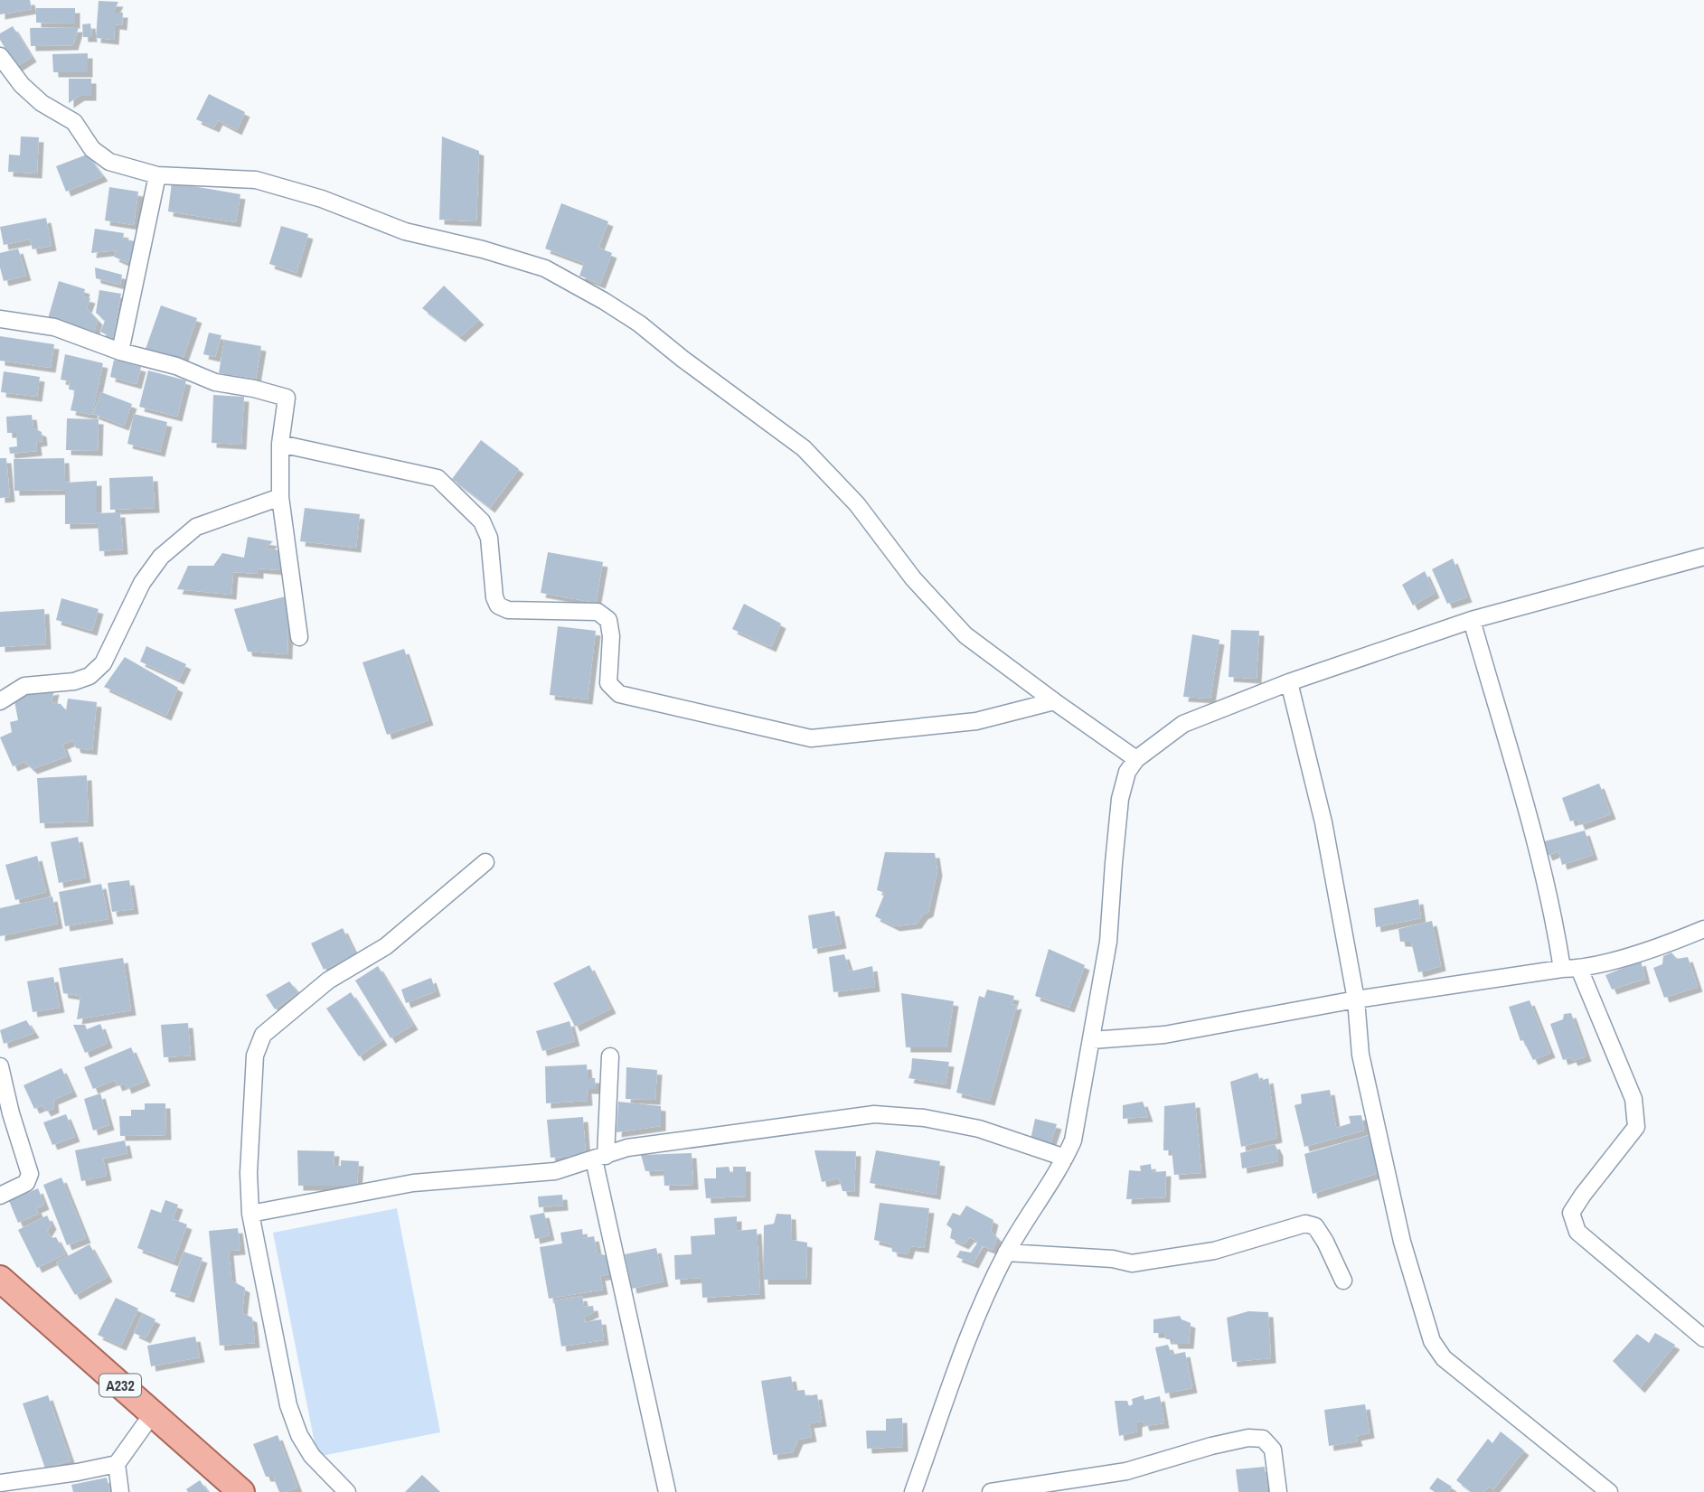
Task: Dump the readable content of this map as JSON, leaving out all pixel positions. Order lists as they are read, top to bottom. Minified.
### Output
{"streets":{"main road":["A232"]}}
